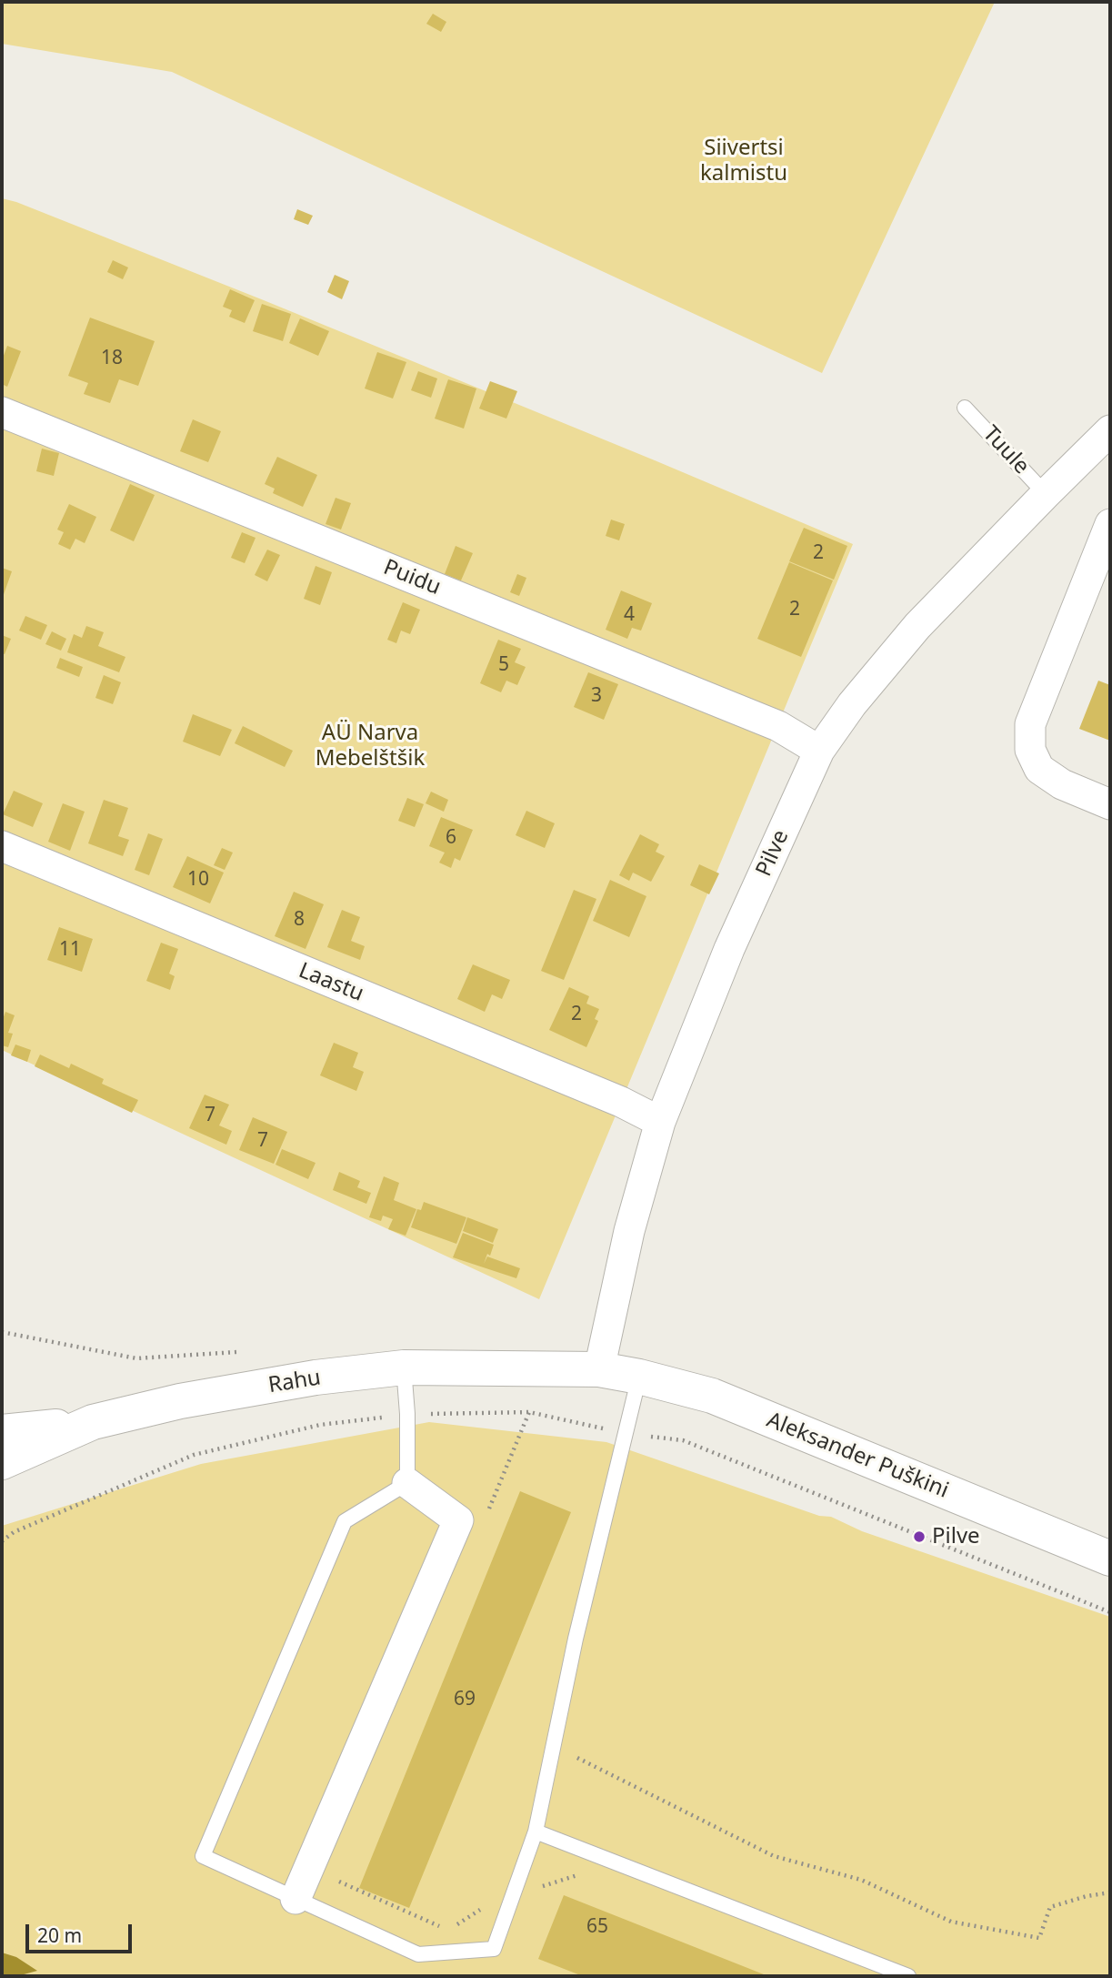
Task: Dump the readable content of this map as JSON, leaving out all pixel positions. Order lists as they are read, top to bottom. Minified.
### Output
{"streets":{"main road":["Rahu","Aleksander Puškini"],"street":["Puidu","Pilve","Laastu"],"lane":["Tuule"]},"crossings":[["Tuule","Pilve"],["Puidu","Pilve"],["Pilve","Laastu"],["Pilve","Rahu"],["Pilve","Aleksander Puškini"],["Rahu","Aleksander Puškini"]],"parks":["Siivertsi kalmistu","AÜ Narva Mebelštšik"],"places":["Pilve"],"house_numbers":["18","2","2","4","5","3","6","10","8","11","2","7","7","69","65"],"scale_bar":"20 m"}
